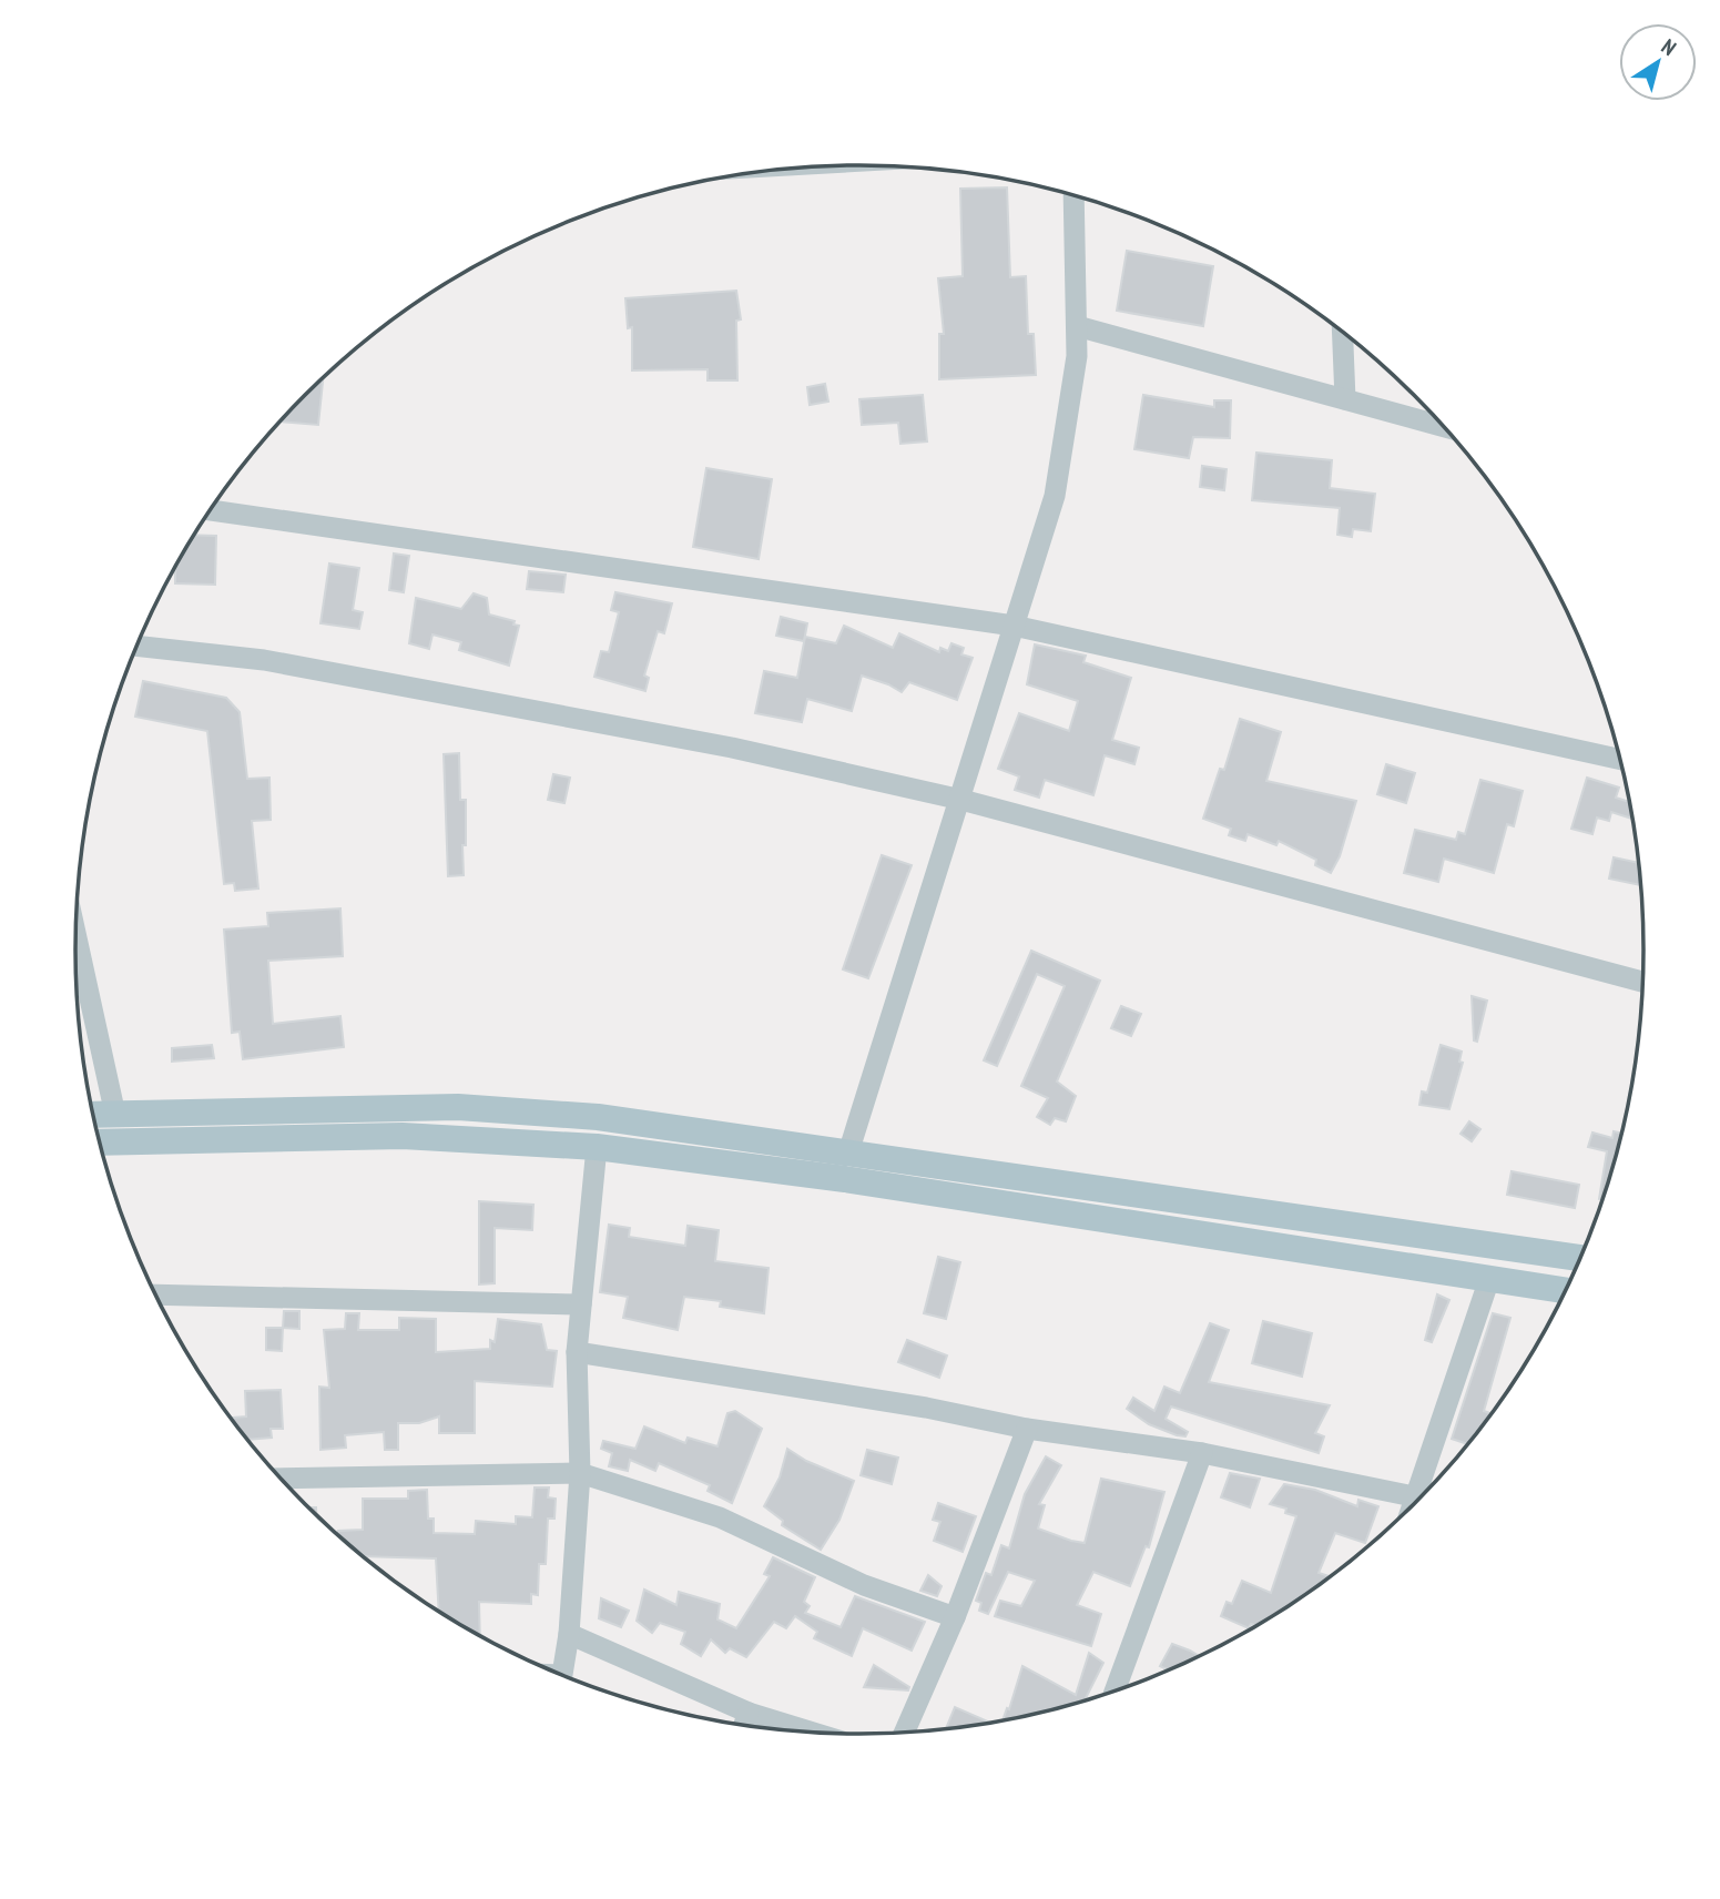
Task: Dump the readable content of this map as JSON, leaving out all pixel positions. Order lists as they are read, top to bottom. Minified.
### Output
{"north":"top right"}
